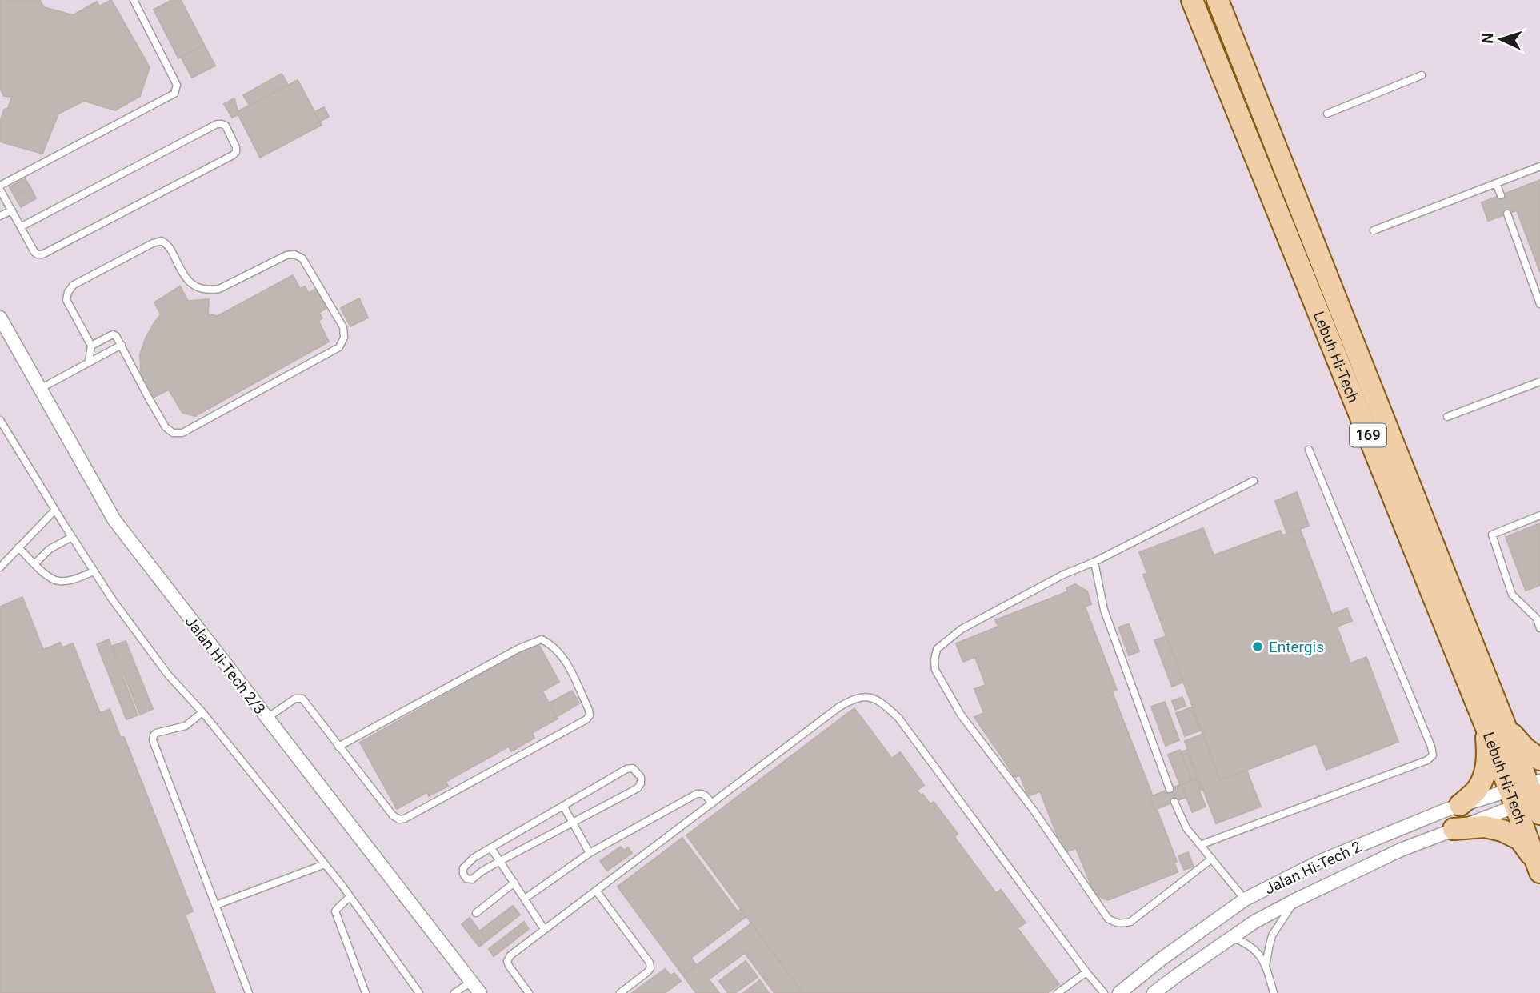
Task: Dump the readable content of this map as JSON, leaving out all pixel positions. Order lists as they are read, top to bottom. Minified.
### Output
{"streets":{"main road":["Lebuh Hi-Tech","169"],"street":["Jalan Hi-Tech 2/3","Jalan Hi-Tech 2"]},"crossings":[["Lebuh Hi-Tech","Jalan Hi-Tech 2"]],"places":["Entergis"],"north":"left"}
